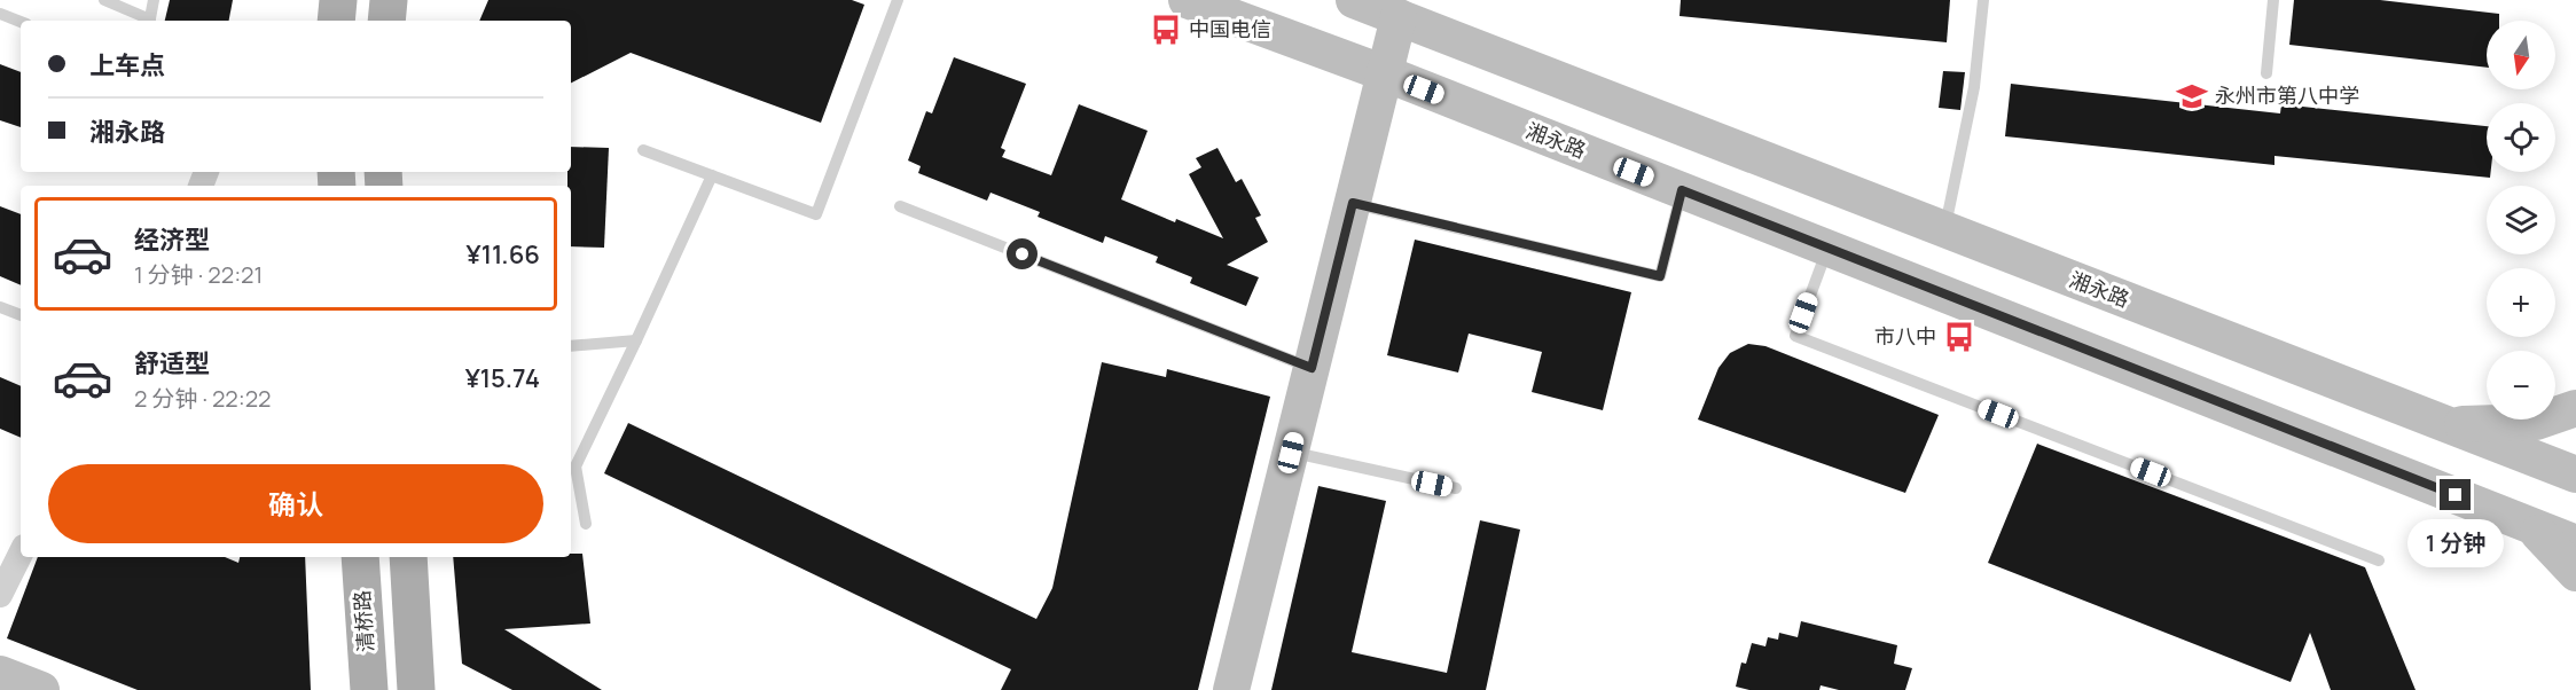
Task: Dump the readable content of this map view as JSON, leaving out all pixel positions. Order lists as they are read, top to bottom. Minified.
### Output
{"streets":{"main road":["湘永路","清桥路"]},"places":{"bus stop":["中国电信","市八中"],"school or university":["永州市第八中学"]},"north":"bottom","page":{"map_buttons":["+","−"],"banner":["上车点","湘永路"],"list":[{"name":"经济型","note":"1 分钟 · 22:21","value":"¥11.66"},{"name":"舒适型","note":"2 分钟 · 22:22","value":"¥15.74"}],"buttons":"确认","bubble":"1 分钟"}}
